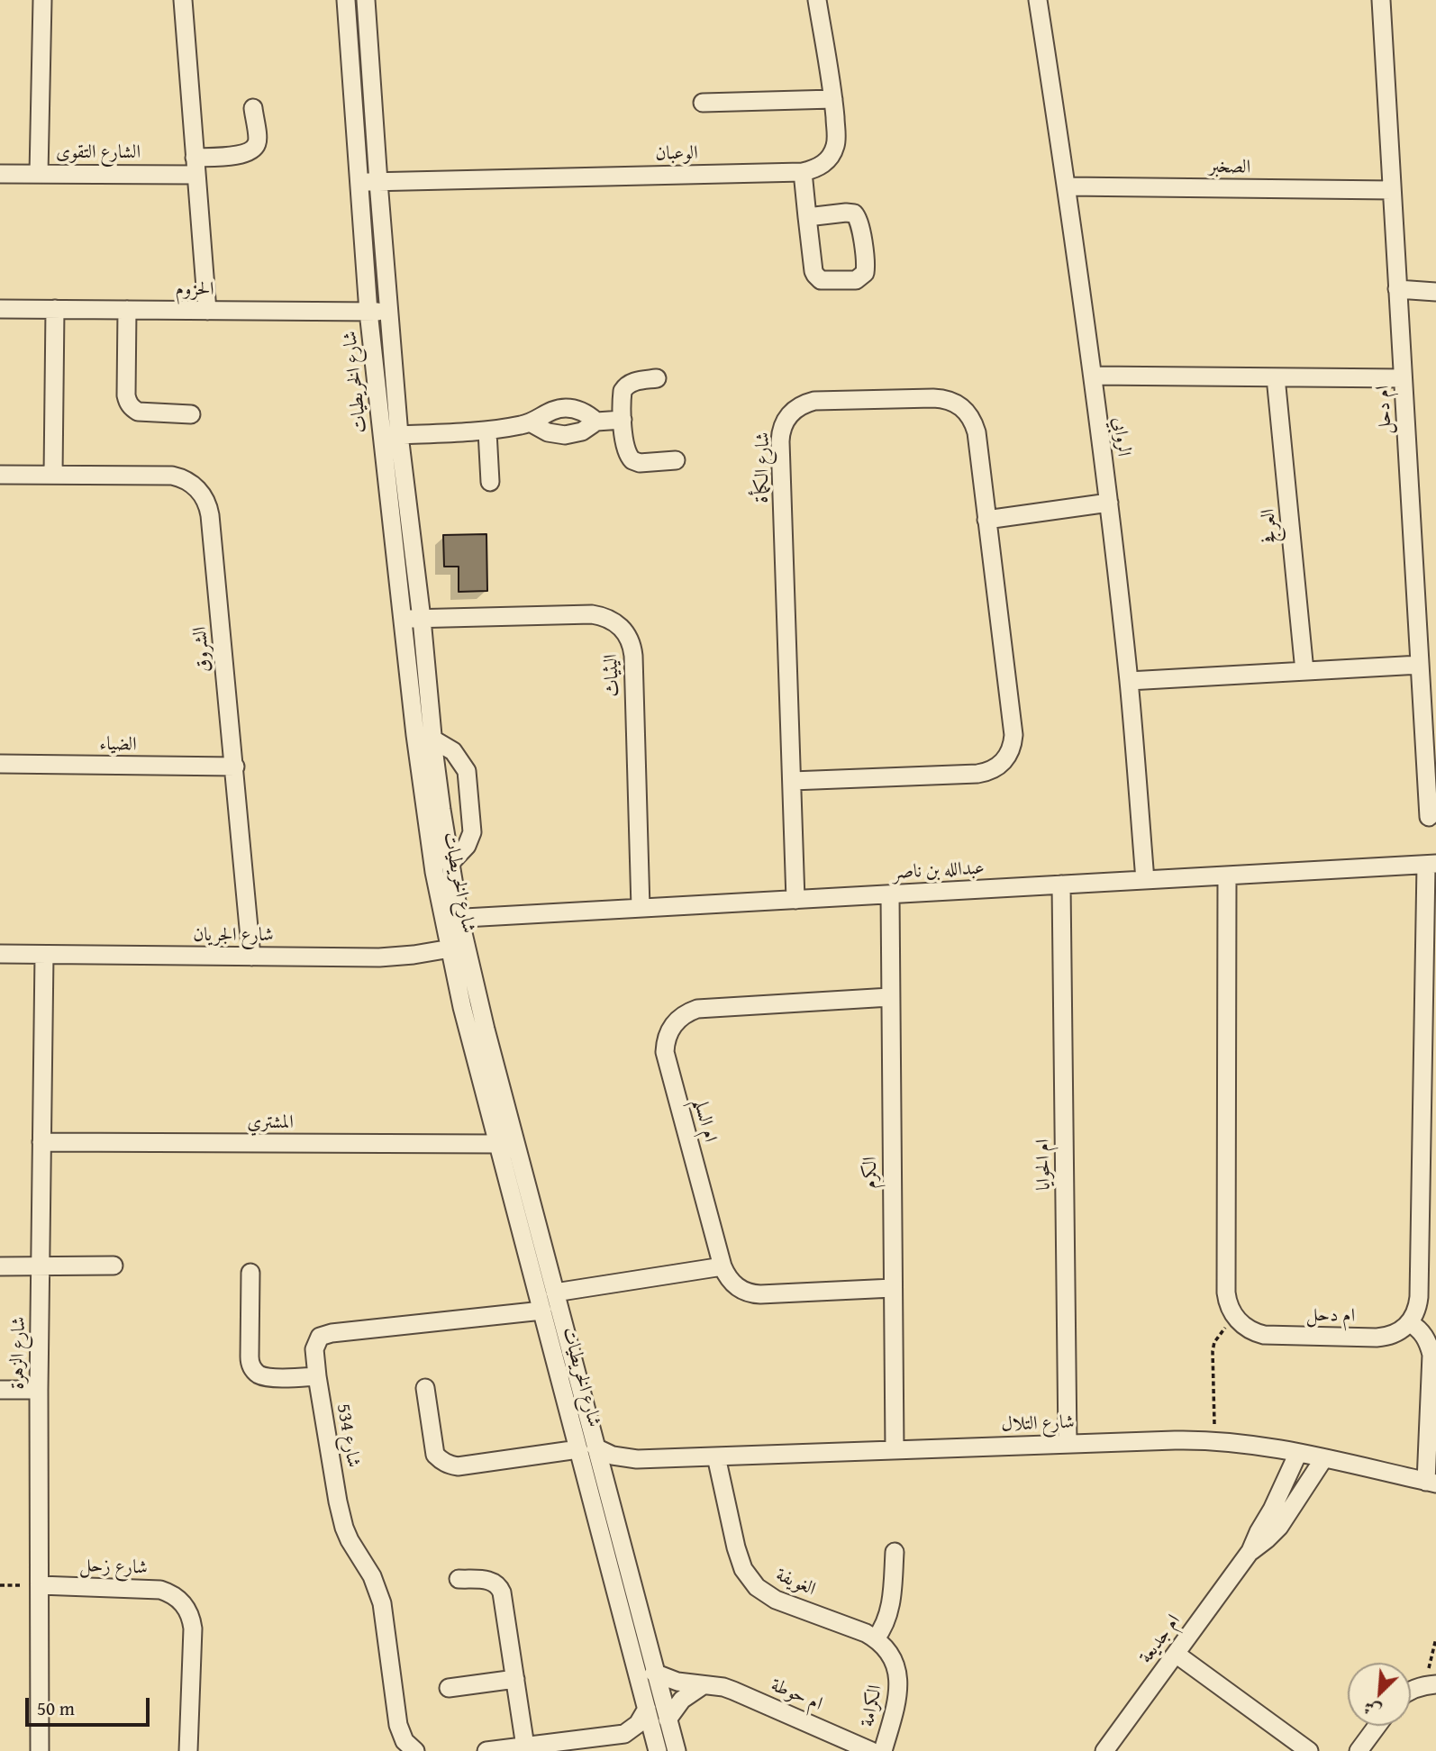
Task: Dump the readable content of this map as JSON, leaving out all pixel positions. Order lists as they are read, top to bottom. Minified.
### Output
{"streets":{"street":["الشارع التقوى","الوعبان","الصخبر","الحزوم","شارع الخريطيات","ام دحل","الروابي","شارع الكمأة","العرفج","الشروق","اليثياث","الضياء","عبدالله بن ناصر","شارع الجريان","ام السلم","المشتري","ام الحوايا","الكرم","شارع الزهرة","شارع التلال","شارع 534","شارع زحل","الغويفة","ام جديعة","ام حوطة","الكرامة"]},"crossings":[["الوعبان","شارع الخريطيات"],["الصخبر","ام دحل"],["الصخبر","الروابي"],["الحزوم","شارع الخريطيات"],["شارع الخريطيات","اليثياث"],["شارع الخريطيات","عبدالله بن ناصر"],["شارع الخريطيات","شارع الجريان"],["شارع الخريطيات","المشتري"],["شارع الخريطيات","شارع التلال"],["شارع الخريطيات","شارع 534"],["شارع الخريطيات","ام حوطة"],["الروابي","عبدالله بن ناصر"],["شارع الكمأة","عبدالله بن ناصر"],["الشروق","الضياء"],["الشروق","شارع الجريان"],["اليثياث","عبدالله بن ناصر"],["عبدالله بن ناصر","ام الحوايا"],["عبدالله بن ناصر","الكرم"],["شارع الجريان","شارع الزهرة"],["ام السلم","الكرم"],["المشتري","شارع الزهرة"],["ام الحوايا","شارع التلال"],["الكرم","شارع التلال"],["شارع الزهرة","شارع زحل"],["شارع التلال","الغويفة"],["شارع التلال","ام جديعة"],["الغويفة","الكرامة"]],"scale_bar":"50 m","north":"bottom left"}
